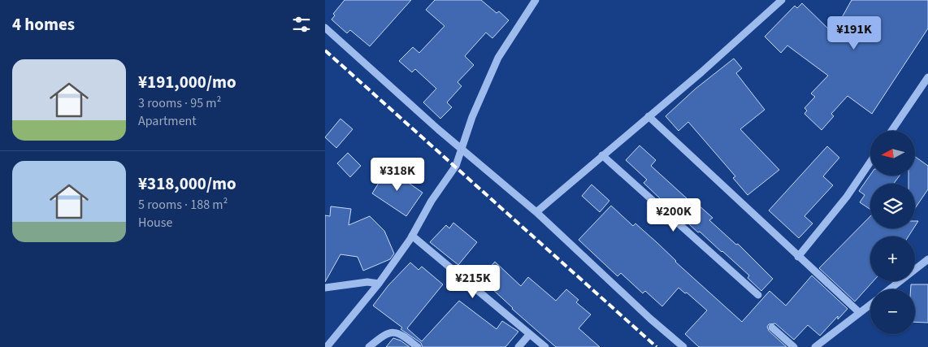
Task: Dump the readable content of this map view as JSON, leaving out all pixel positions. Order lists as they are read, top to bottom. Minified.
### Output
{"north":"left","page":{"heading":"4 homes","price":["¥191K","¥318K","¥200K","¥215K"],"list":[{"name":"¥191,000/mo","note":"3 rooms · 95 m² · Apartment"},{"name":"¥318,000/mo","note":"5 rooms · 188 m² · House"}],"map_buttons":["+","−"]}}
